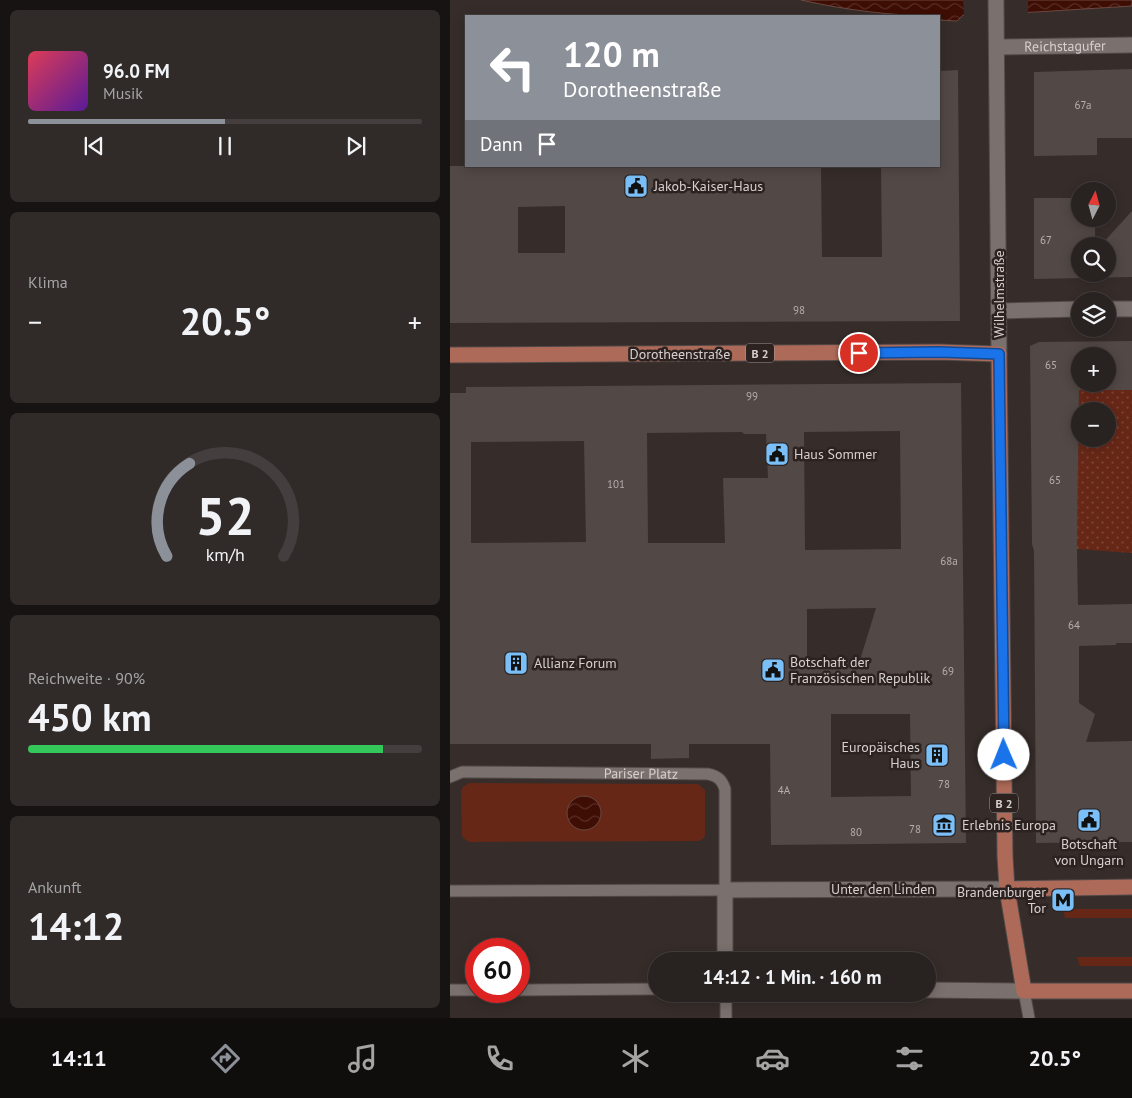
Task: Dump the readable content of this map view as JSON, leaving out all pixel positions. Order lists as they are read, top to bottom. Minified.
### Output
{"streets":{"main road":["Wilhelmstraße","B 2","Dorotheenstraße","Unter den Linden"],"street":["Reichstagufer","Pariser Platz"]},"crossings":[["Reichstagufer","Wilhelmstraße"],["Wilhelmstraße","Dorotheenstraße"],["Wilhelmstraße","Unter den Linden"],["Pariser Platz","Unter den Linden"]],"places":{"public building":["Jakob-Kaiser-Haus","Haus Sommer","Botschaft der Französischen Republik","Botschaft von Ungarn"],"building":["Allianz Forum","Europäisches Haus"],"museum":["Erlebnis Europa"],"metro station":["Brandenburger Tor"]},"house_numbers":["67a","67","98","65","99","65","101","68a","64","69","78","4A","78","80"],"north":"top","page":{"turn":["120 m","Dorotheenstraße"],"song":["96.0 FM","Musik"],"then":"Dann","map_buttons":["+","−"],"tile":["Klima",["Reichweite · 90%","450 km"],["Ankunft","14:12"]],"heat":["−","20.5°","+"],"limit":"60","trip":"14:12 · 1 Min. · 160 m","tabs":["14:11","20.5°"],"gauge":["52","km/h"]}}
